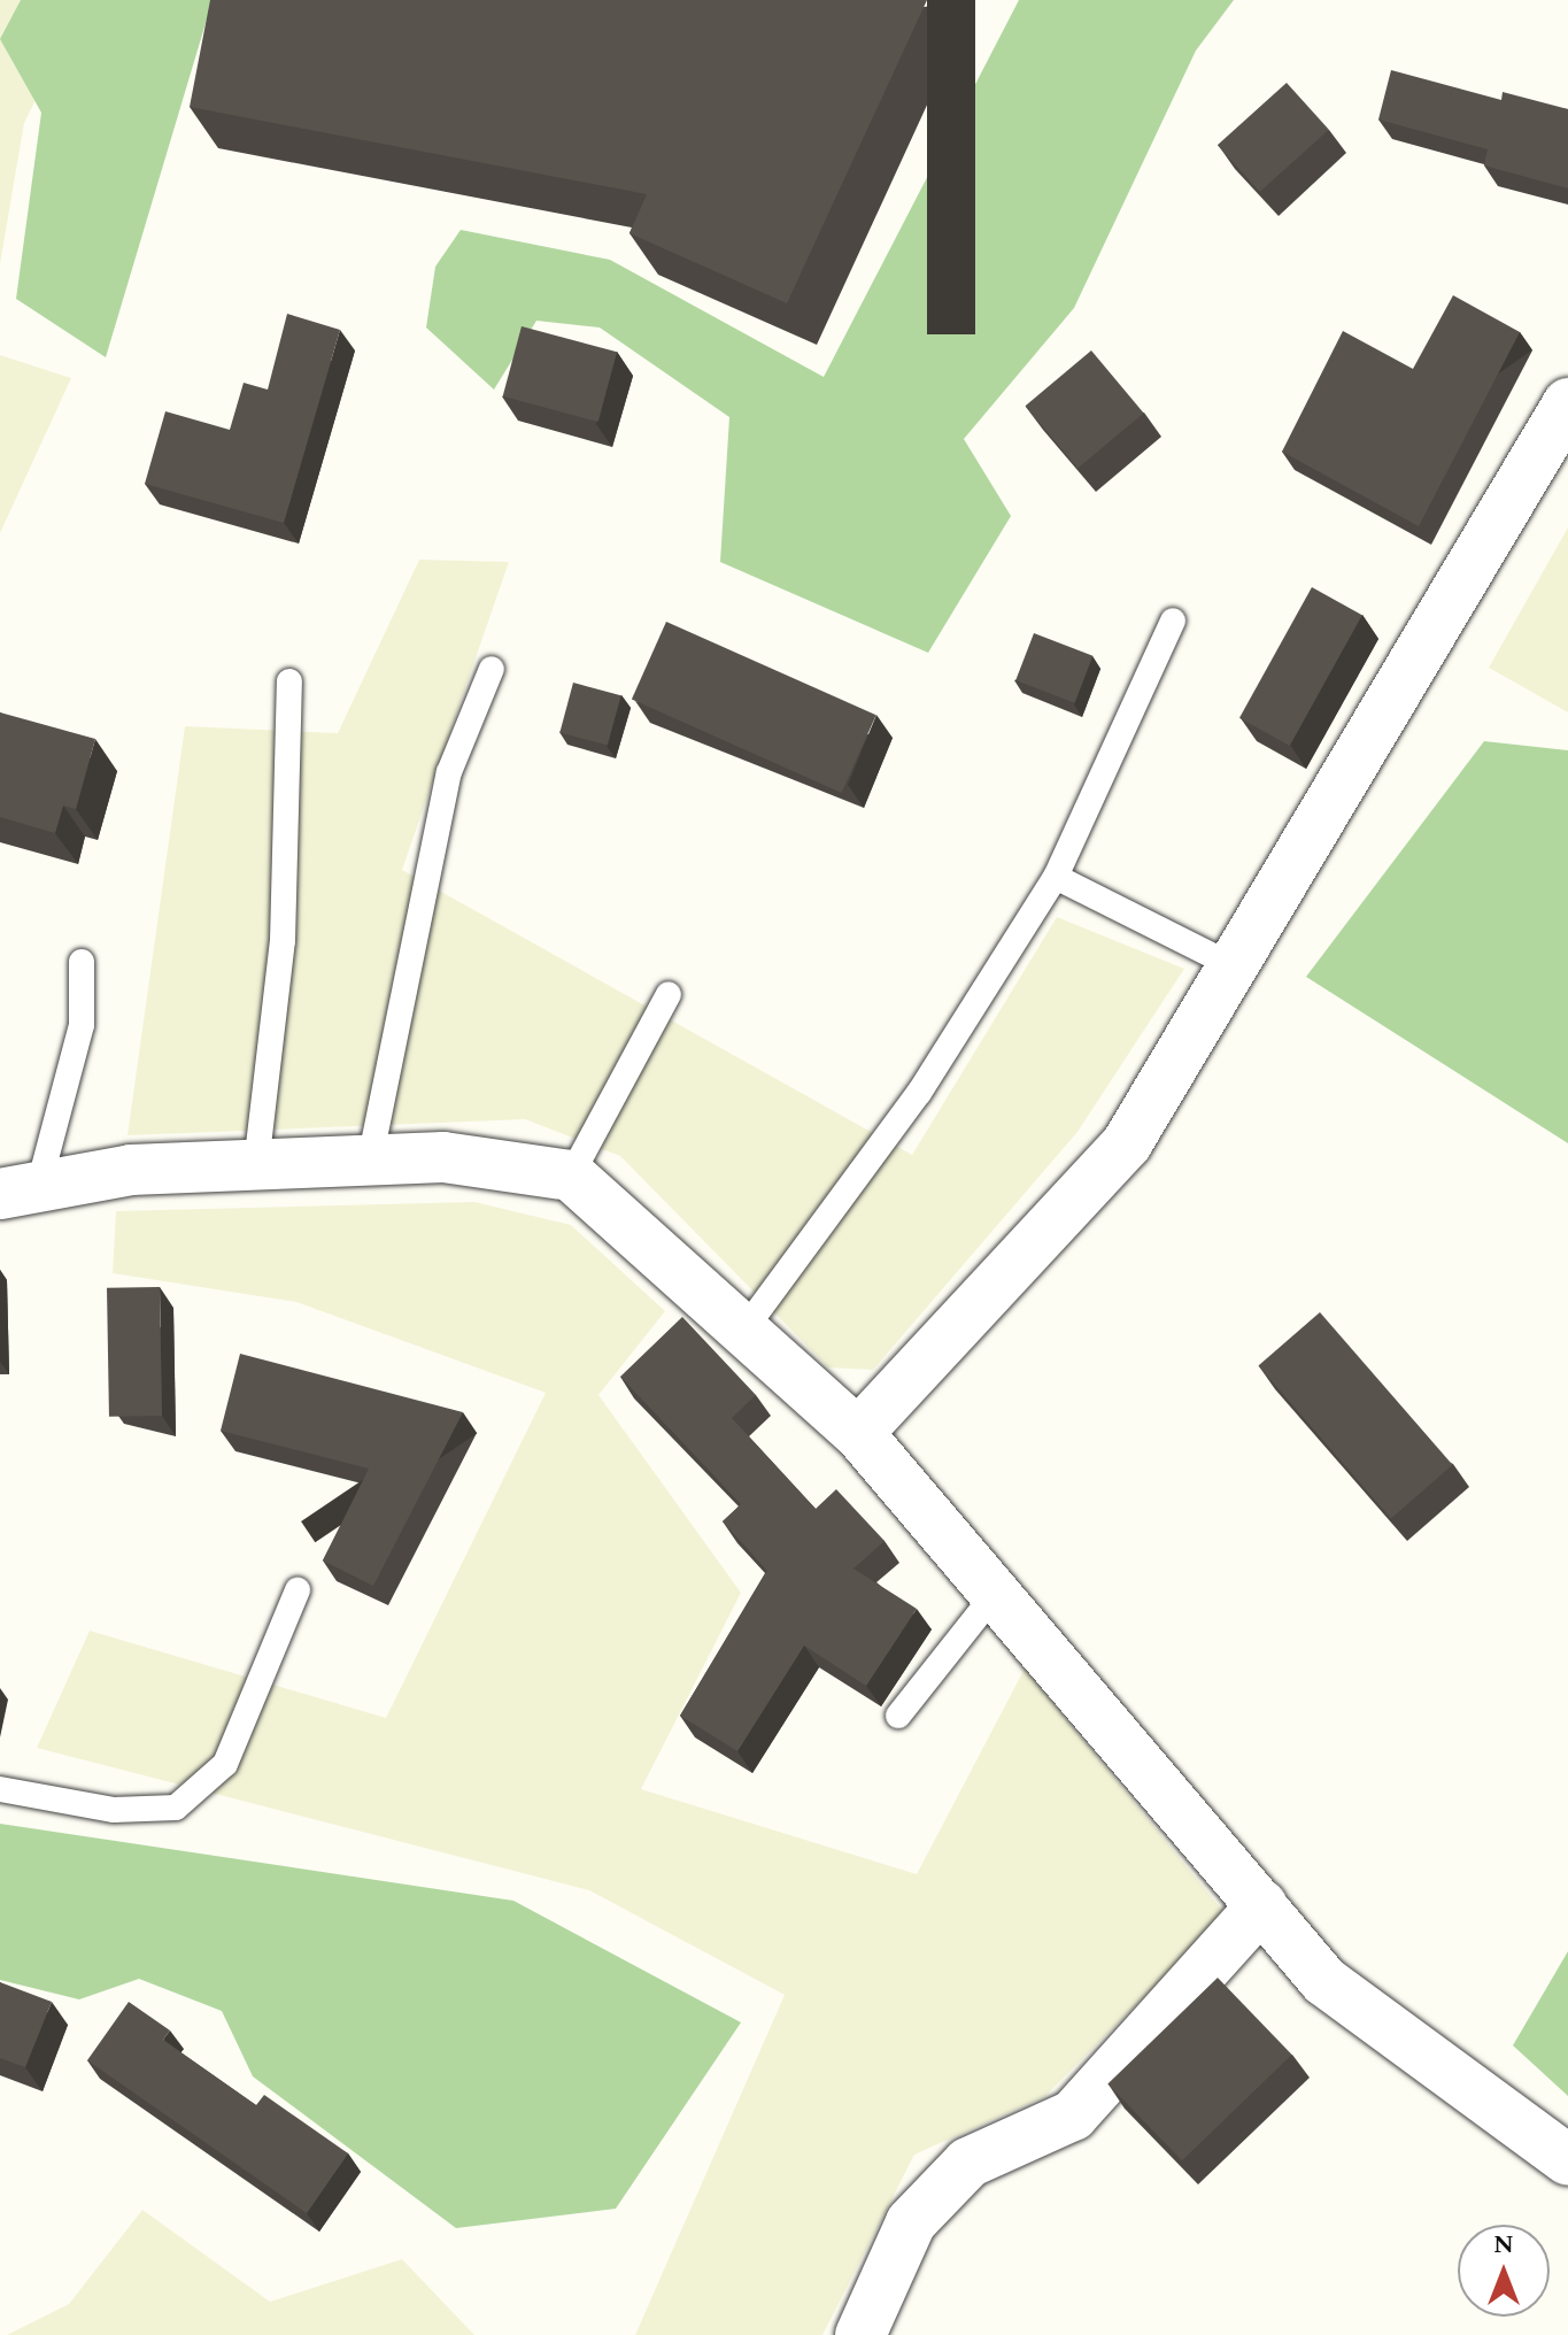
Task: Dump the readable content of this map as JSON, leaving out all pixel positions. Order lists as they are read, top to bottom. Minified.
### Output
{"north":"top"}
